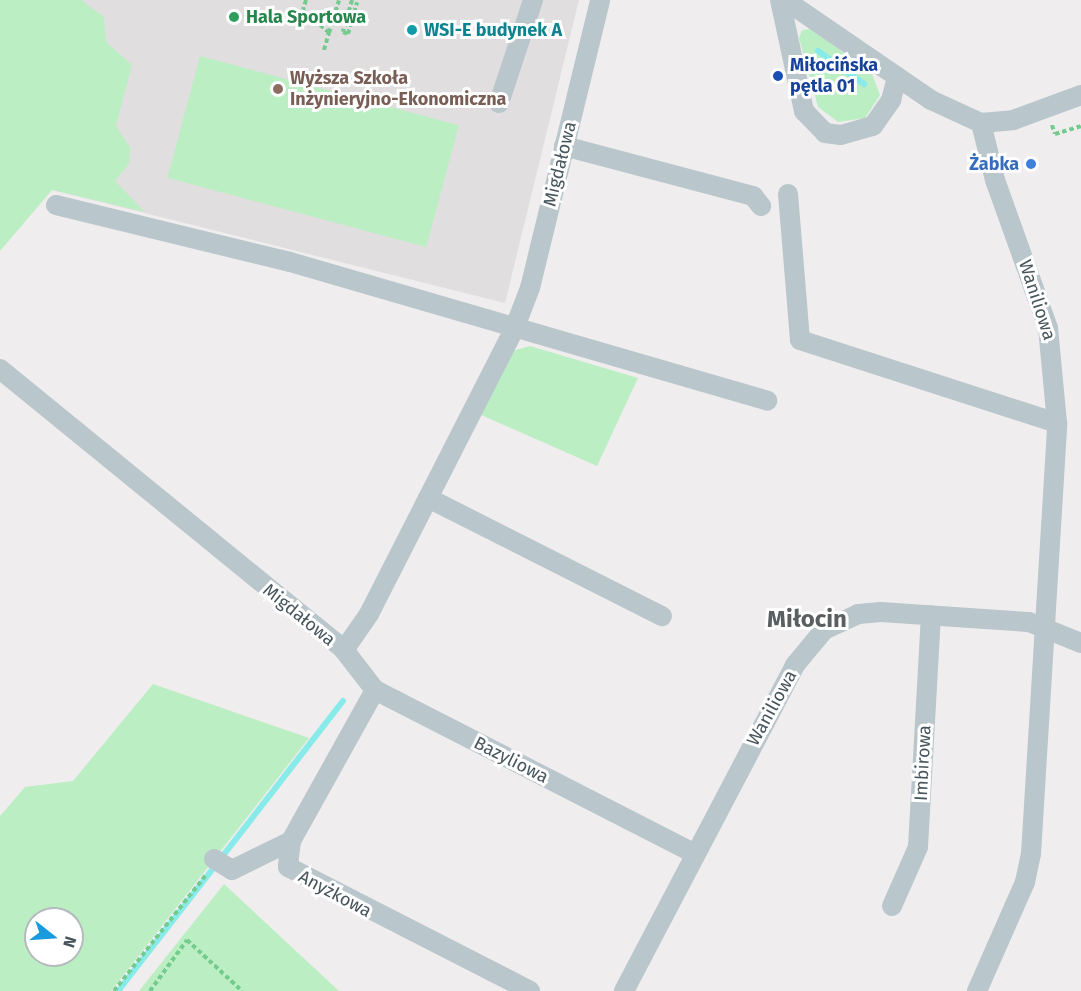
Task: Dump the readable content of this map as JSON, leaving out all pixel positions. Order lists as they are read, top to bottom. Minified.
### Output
{"streets":{"street":["Migdałowa","Waniliowa","Bazyliowa","Imbirowa","Anyżkowa"]},"crossings":[["Migdałowa","Bazyliowa"],["Waniliowa","Bazyliowa"],["Waniliowa","Imbirowa"],["Bazyliowa","Anyżkowa"]],"districts":["Miłocin"],"places":["Hala Sportowa","WSI-E budynek A","Miłocińska pętla 01","Wyższa Szkoła Inżynieryjno-Ekonomiczna","Żabka"],"north":"right"}
